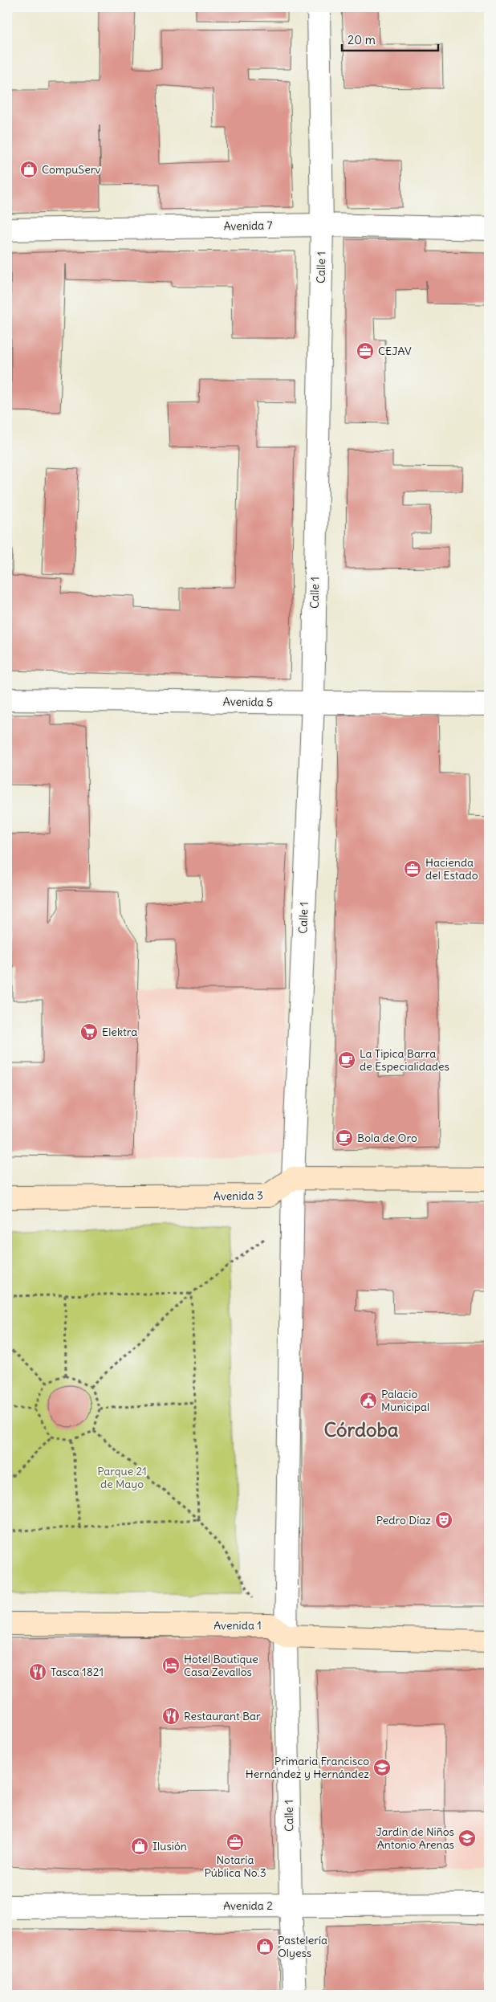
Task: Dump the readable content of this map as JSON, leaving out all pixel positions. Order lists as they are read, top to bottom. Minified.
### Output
{"streets":{"main road":["Avenida 3","Avenida 1"],"street":["Avenida 7","Calle 1","Avenida 5","Avenida 2"]},"crossings":[["Avenida 7","Calle 1"],["Calle 1","Avenida 5"],["Calle 1","Avenida 3"],["Calle 1","Avenida 1"],["Calle 1","Avenida 2"]],"districts":["Córdoba"],"parks":["Parque 21 de Mayo"],"places":{"shop":["CompuServ","Ilusión","Pastelería Olyess"],"office":["CEJAV","Hacienda del Estado","Notaría Pública No.3"],"supermarket":["Elektra"],"cafe":["La Tipica Barra de Especialidades","Bola de Oro"],"public building":["Palacio Municipal"],"theatre":["Pedro Díaz"],"hotel":["Hotel Boutique Casa Zevallos"],"restaurant":["Tasca 1821","Restaurant Bar"],"school or university":["Primaria Francisco Hernández y Hernández","Jardín de Niños Antonio Arenas"]},"scale_bar":"20 m"}
